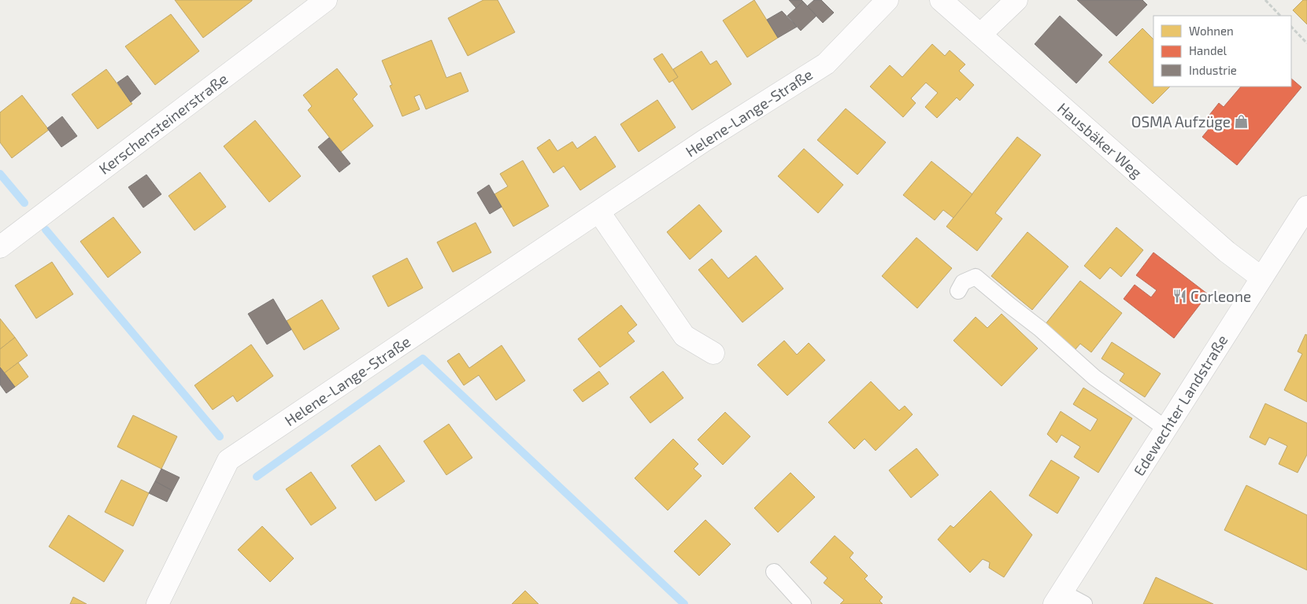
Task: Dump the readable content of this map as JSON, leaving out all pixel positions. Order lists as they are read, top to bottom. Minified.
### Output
{"streets":{"street":["Helene-Lange-Straße","Kerschensteinerstraße","Hausbäker Weg","Edewechter Landstraße"]},"crossings":[["Hausbäker Weg","Edewechter Landstraße"]],"places":{"shop":["OSMA Aufzüge"],"restaurant":["Corleone"]},"legend":["Wohnen","Handel","Industrie"]}
